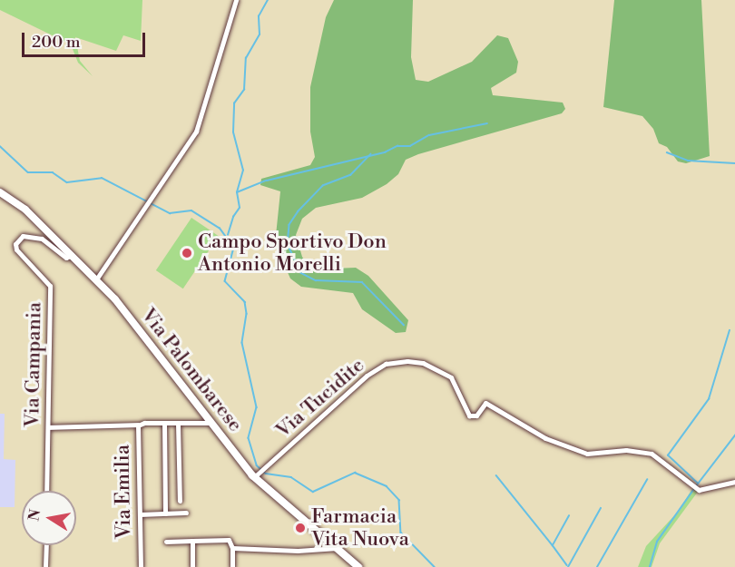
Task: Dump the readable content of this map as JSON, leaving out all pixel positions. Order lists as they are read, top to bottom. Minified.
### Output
{"streets":{"main road":["Via Palombarese"],"street":["Via Campania","Via Tucidite","Via Emilia"]},"crossings":[["Via Campania","Via Palombarese"],["Via Palombarese","Via Tucidite"],["Via Palombarese","Via Emilia"]],"places":["Campo Sportivo Don Antonio Morelli","Farmacia Vita Nuova"],"scale_bar":"200 m","north":"left"}
